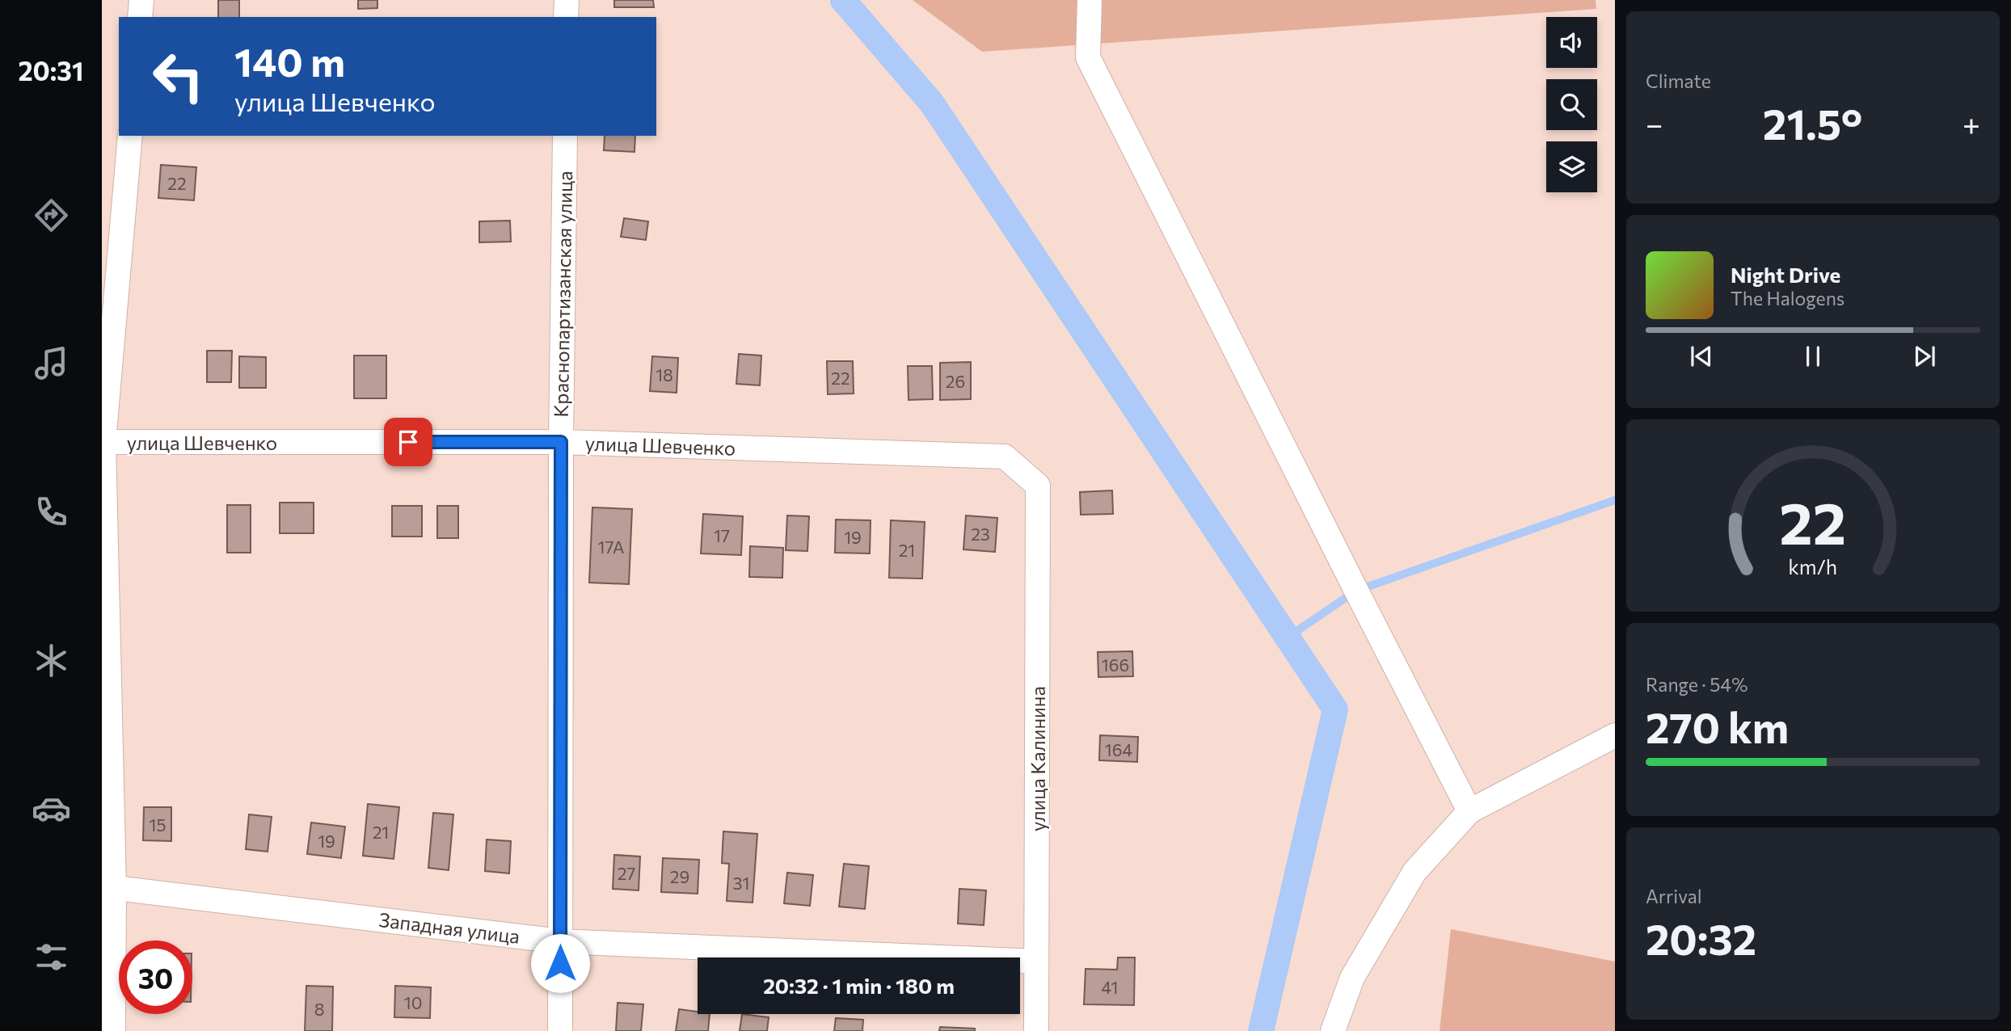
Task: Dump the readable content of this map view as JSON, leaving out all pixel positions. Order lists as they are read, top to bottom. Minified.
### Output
{"streets":{"street":["Краснопартизанская улица","улица Шевченко","улица Калинина","Западная улица"]},"crossings":[["Краснопартизанская улица","улица Шевченко"],["Краснопартизанская улица","Западная улица"],["улица Шевченко","улица Калинина"],["улица Калинина","Западная улица"]],"house_numbers":["22","18","22","26","23","17","19","17А","21","166","164","15","21","19","27","29","31","41","10","8"],"page":{"tabs":"20:31","tile":["Climate",["Range · 54%","270 km"],["Arrival","20:32"]],"turn":["140 m","улица Шевченко"],"heat":["−","21.5°","+"],"song":["Night Drive","The Halogens"],"limit":"30","trip":"20:32 · 1 min · 180 m","gauge":["22","km/h"]}}
